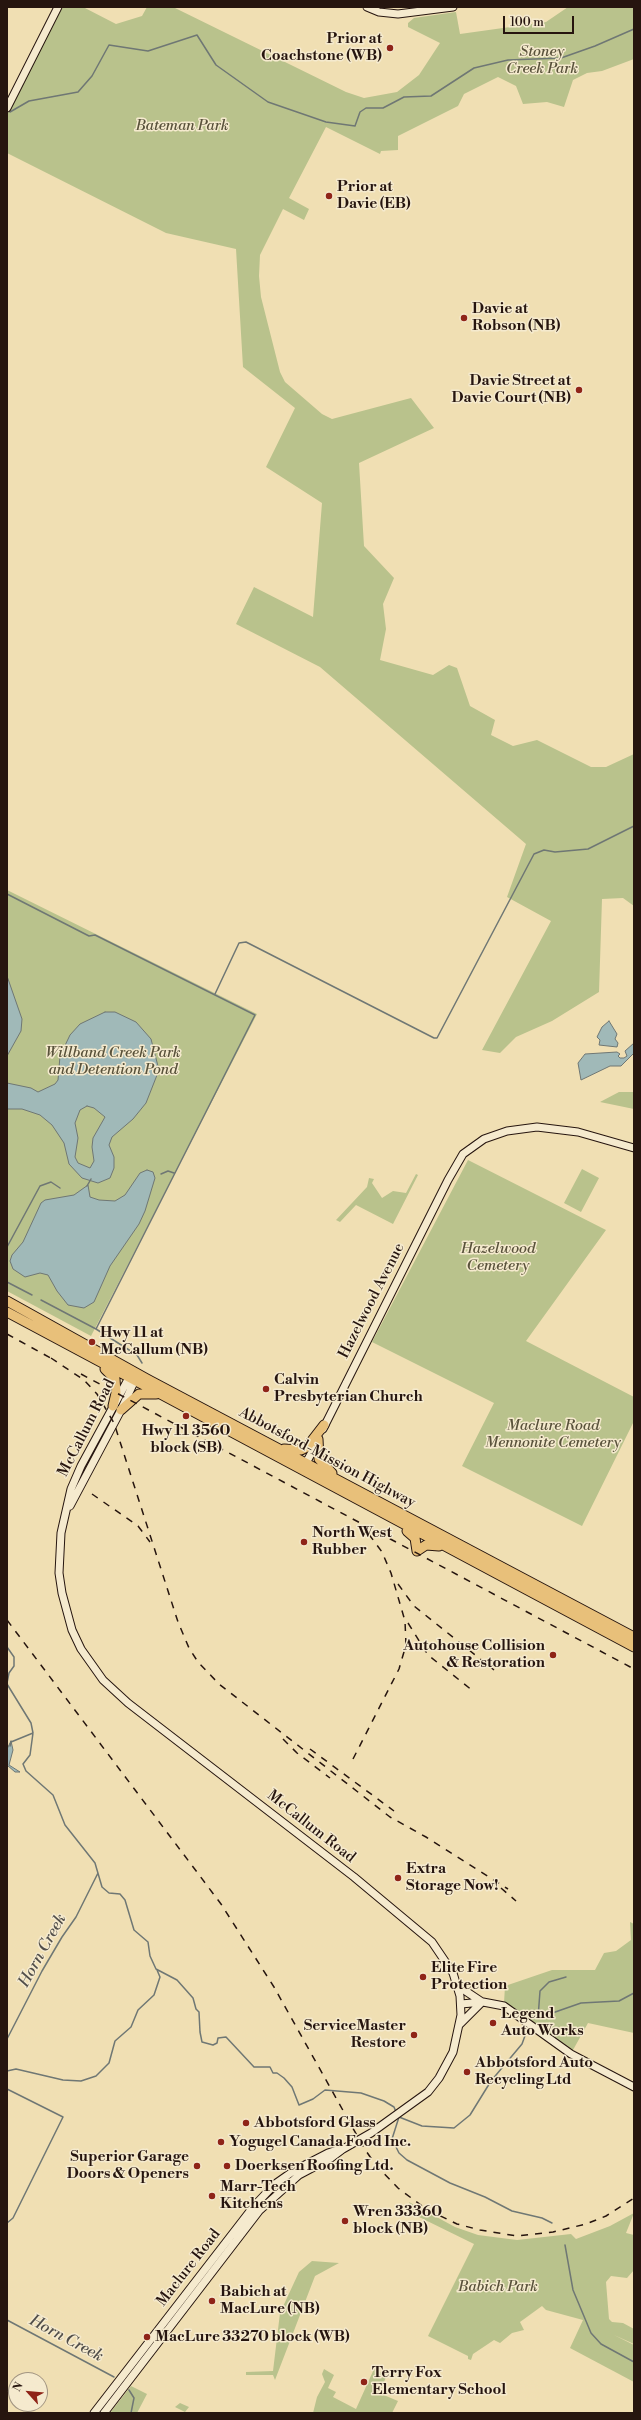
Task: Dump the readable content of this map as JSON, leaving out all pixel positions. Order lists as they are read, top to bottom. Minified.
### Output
{"streets":{"highway":["Abbotsford-Mission Highway"],"main road":["Hazelwood Avenue","McCallum Road","Maclure Road"]},"crossings":[["Hazelwood Avenue","Abbotsford-Mission Highway"],["McCallum Road","Abbotsford-Mission Highway"],["McCallum Road","Maclure Road"]],"water":["Horn Creek"],"parks":["Stoney Creek Park","Bateman Park","Willband Creek Park and Detention Pond","Hazelwood Cemetery","Maclure Road Mennonite Cemetery","Babich Park"],"places":["Prior at Coachstone (WB)","Prior at Davie (EB)","Davie at Robson (NB)","Davie Street at Davie Court (NB)","Hwy 11 at McCallum (NB)","Calvin Presbyterian Church","Hwy 11 3560 block (SB)","North West Rubber","Autohouse Collision & Restoration","Extra Storage Now!","Elite Fire Protection","Legend Auto Works","ServiceMaster Restore","Abbotsford Auto Recycling Ltd","Abbotsford Glass","Yogugel Canada Food Inc.","Superior Garage Doors & Openers","Doerksen Roofing Ltd.","Marr-Tech Kitchens","Wren 33360 block (NB)","Babich at MacLure (NB)","MacLure 33270 block (WB)","Terry Fox Elementary School"],"scale_bar":"100 m","north":"top left"}
